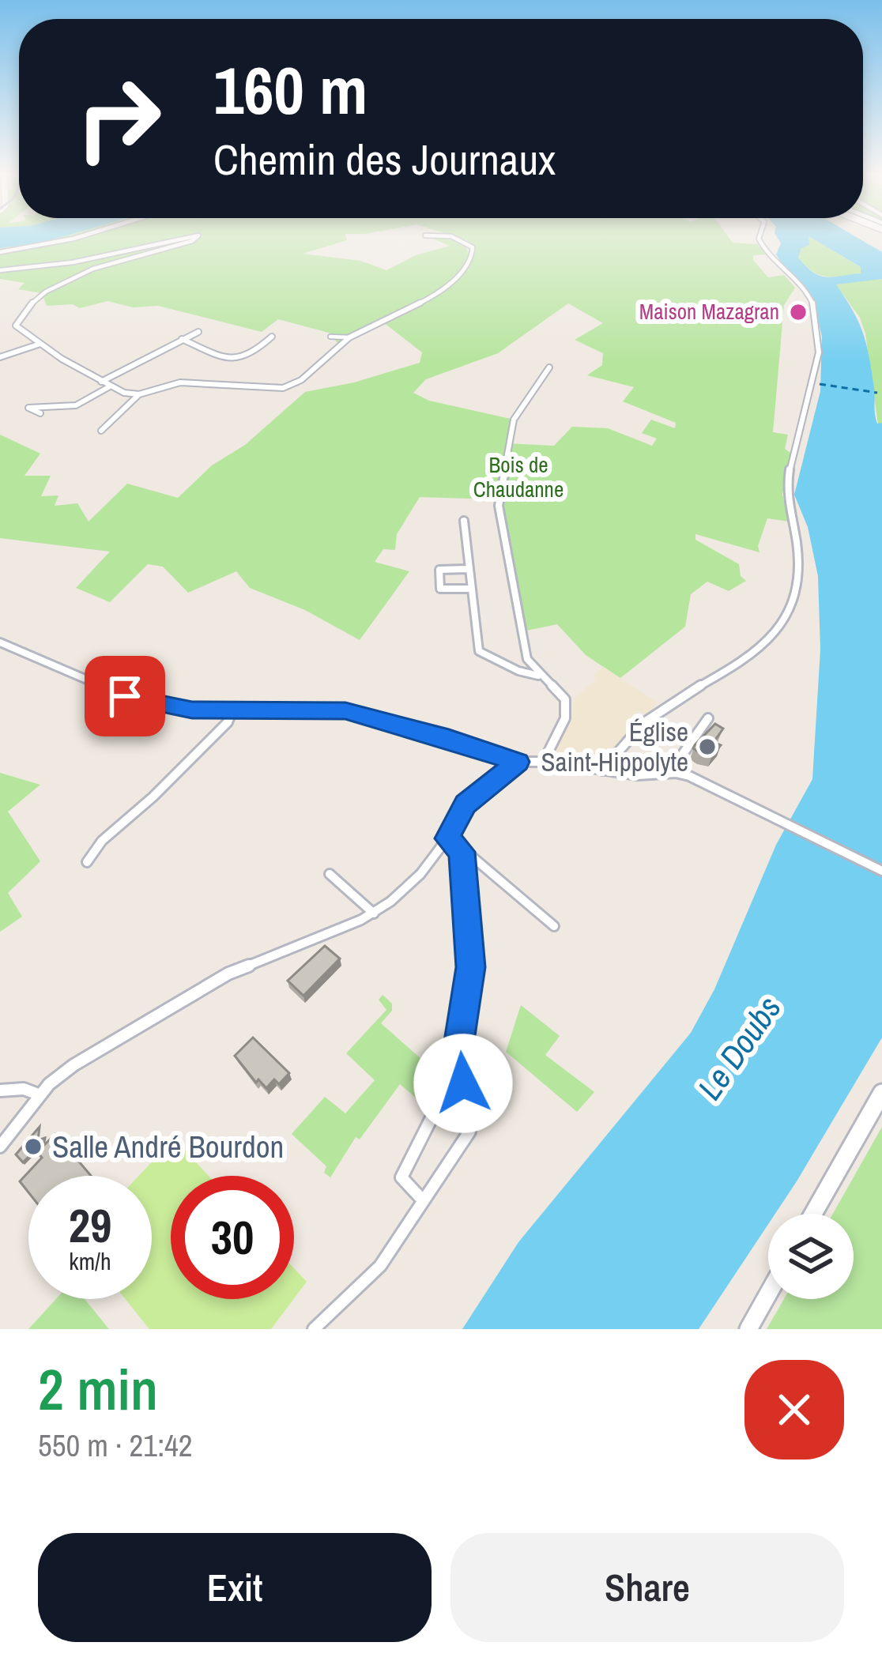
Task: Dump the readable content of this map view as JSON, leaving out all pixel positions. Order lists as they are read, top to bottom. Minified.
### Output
{"water":["Le Doubs"],"parks":["Bois de Chaudanne"],"places":["Maison Mazagran","Église Saint-Hippolyte","Salle André Bourdon"],"page":{"turn":["160 m","Chemin des Journaux"],"speed":"29 km/h","limit":"30","heading":["2 min","550 m · 21:42"],"buttons":["Exit","Share"]}}
